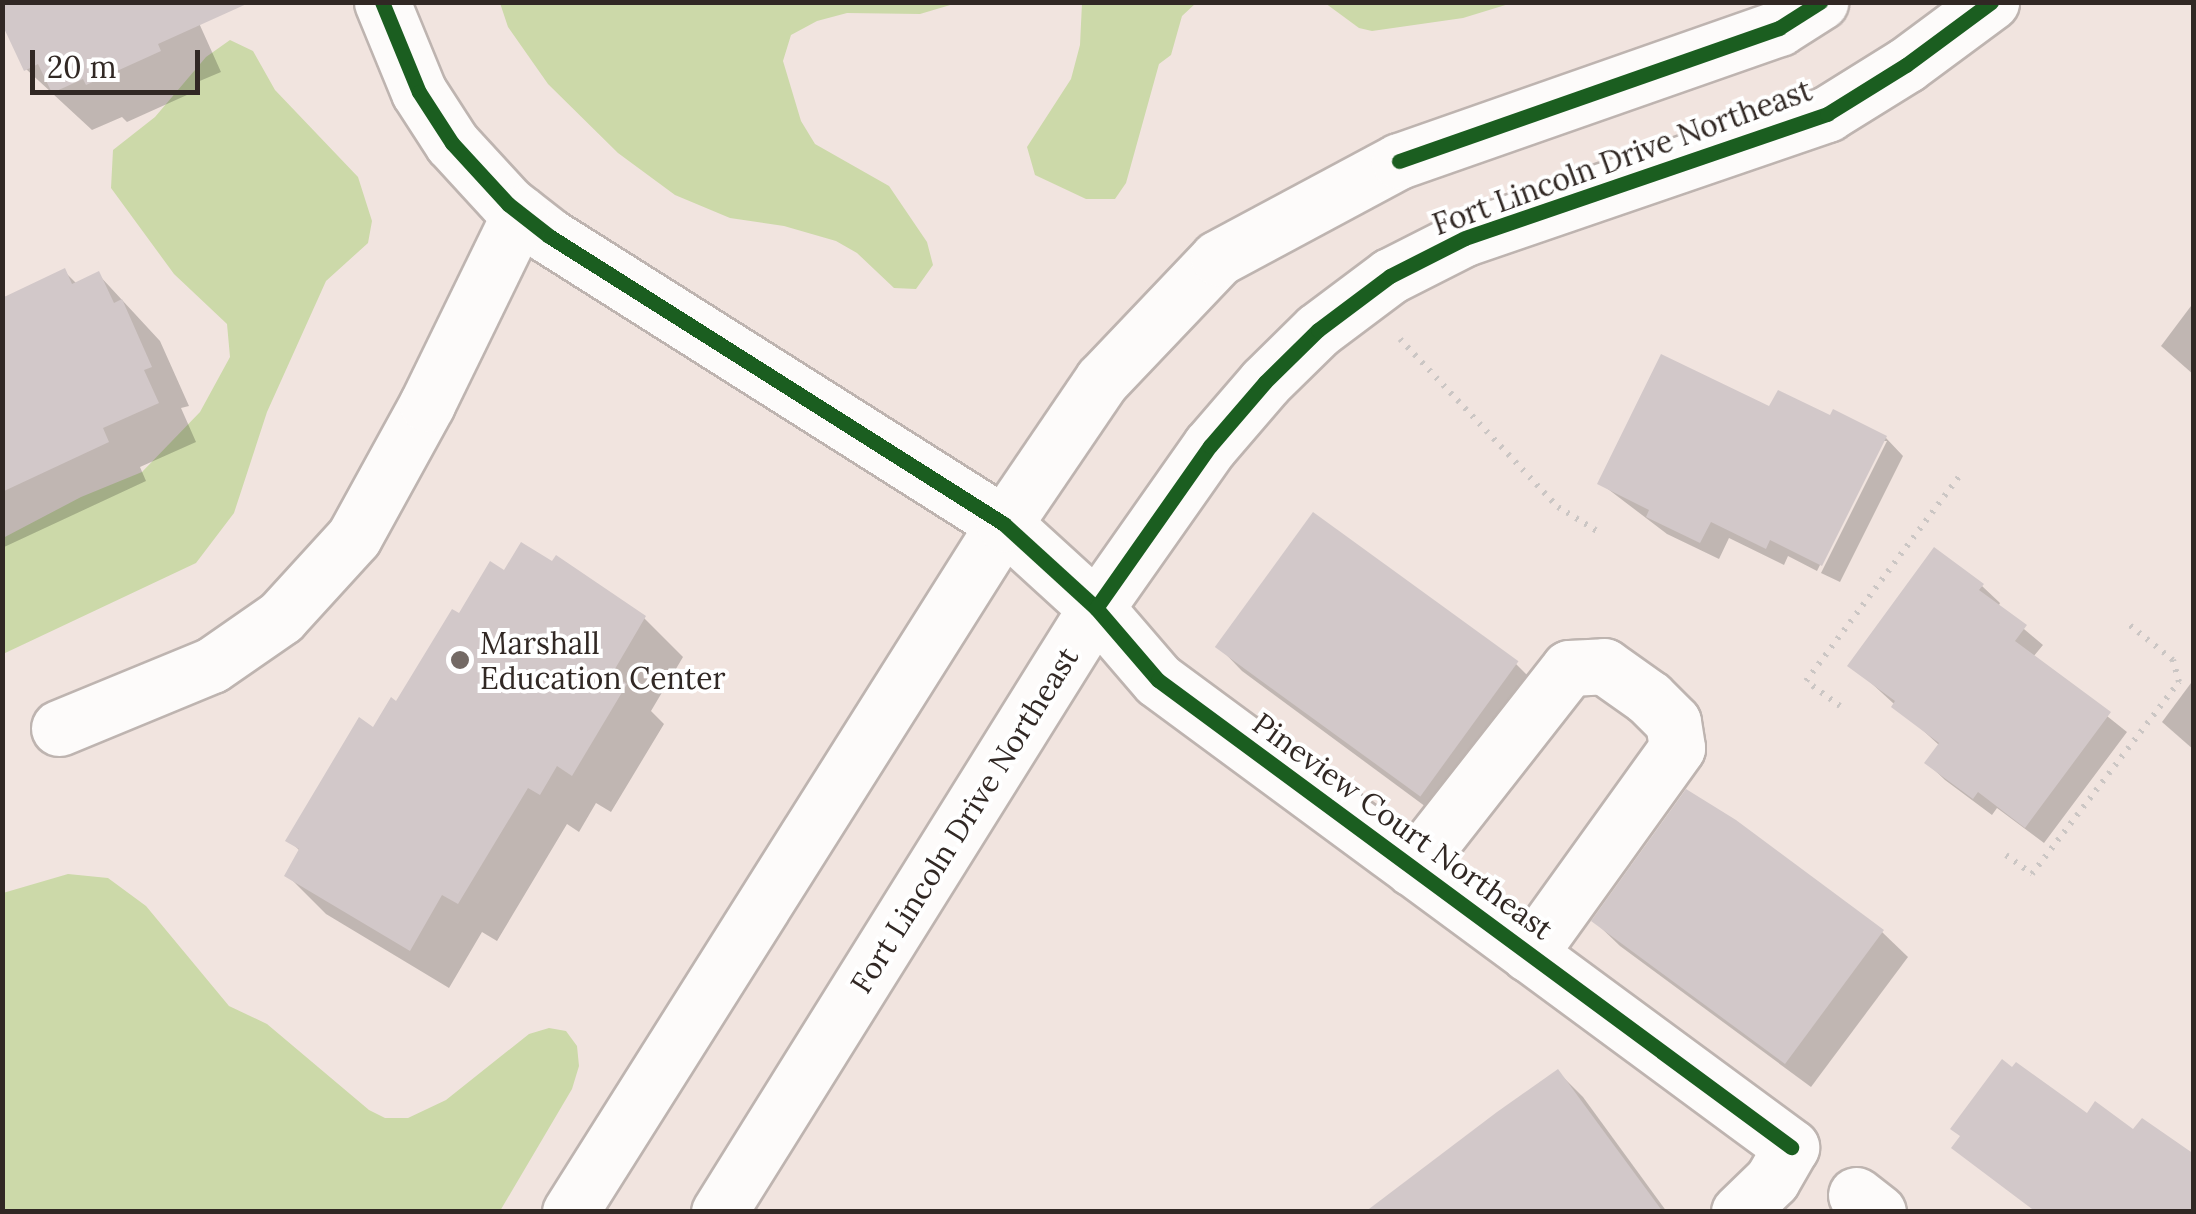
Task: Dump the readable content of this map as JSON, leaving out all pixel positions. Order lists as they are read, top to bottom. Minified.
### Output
{"streets":{"street":["Fort Lincoln Drive Northeast","Pineview Court Northeast"]},"crossings":[["Fort Lincoln Drive Northeast","Pineview Court Northeast"]],"places":["Marshall Education Center"],"scale_bar":"20 m"}
